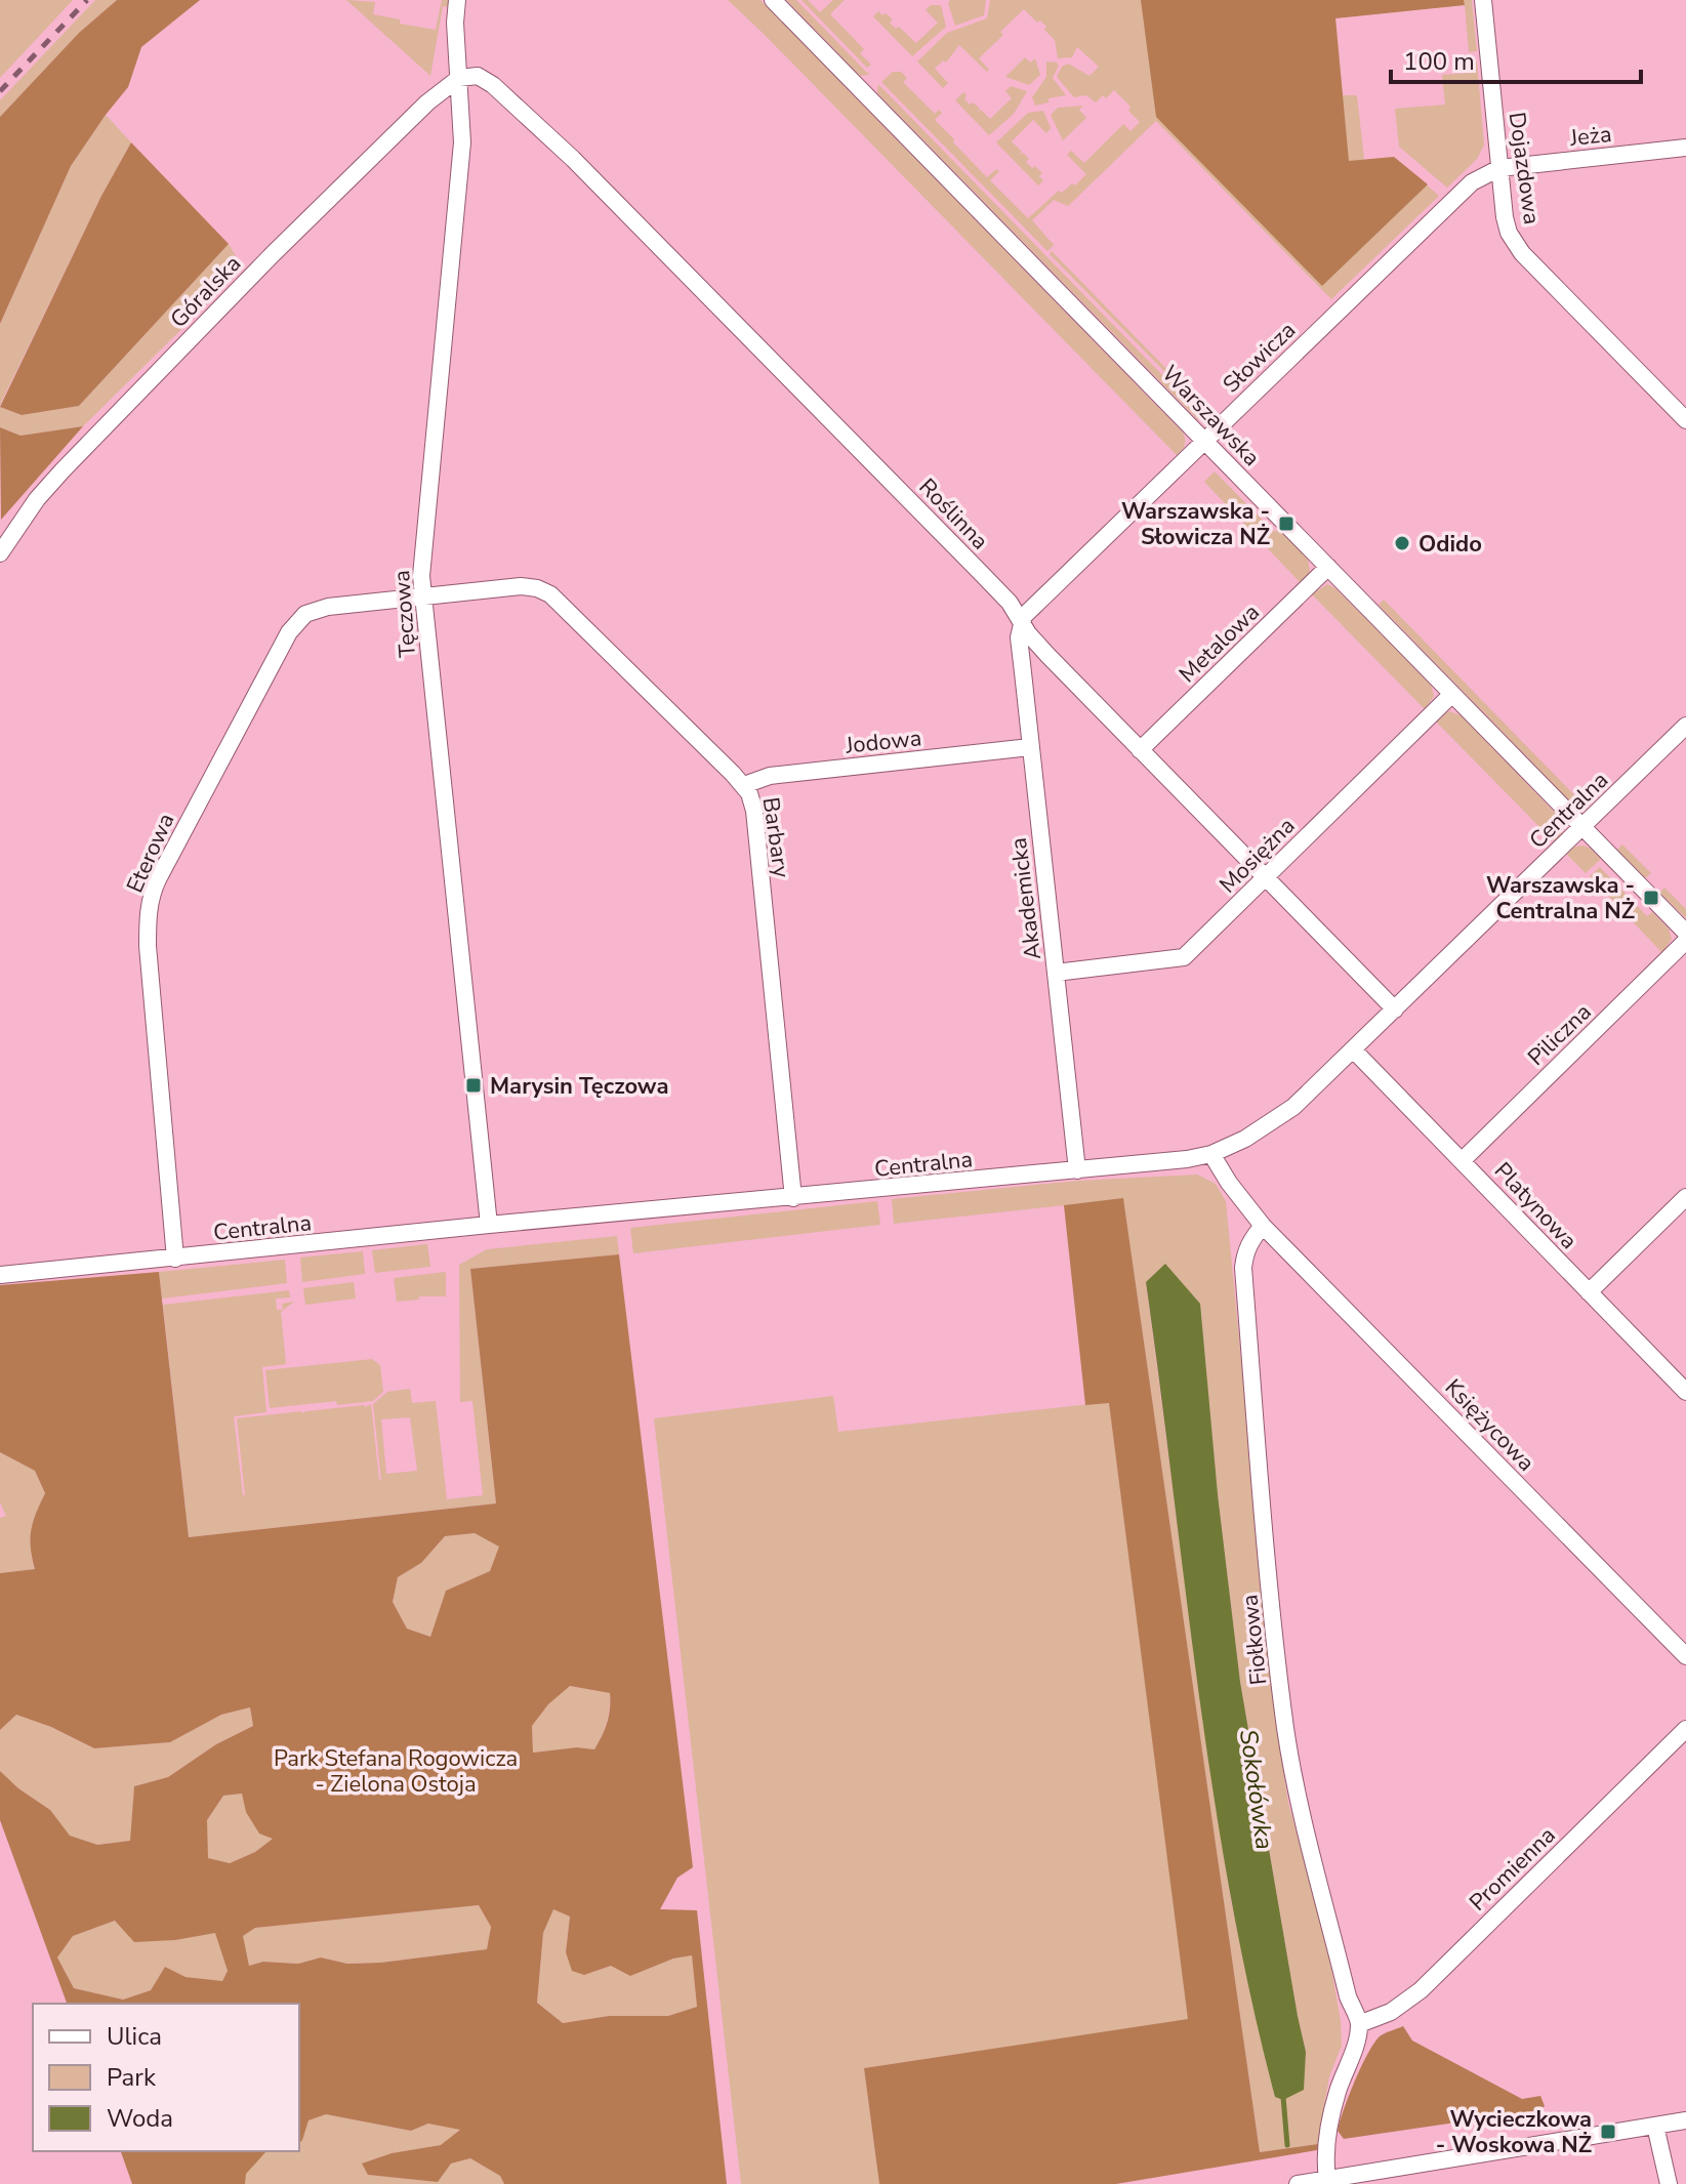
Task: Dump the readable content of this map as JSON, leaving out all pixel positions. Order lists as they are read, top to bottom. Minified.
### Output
{"streets":{"street":["Jeża","Dojazdowa","Góralska","Słowicza","Warszawska","Roślinna","Tęczowa","Metalowa","Jodowa","Centralna","Barbary","Eterowa","Mosiężna","Akademicka","Piliczna","Platynowa","Księżycowa","Fiołkowa","Promienna"]},"crossings":[["Jeża","Dojazdowa"],["Jeża","Słowicza"],["Dojazdowa","Słowicza"],["Góralska","Roślinna"],["Góralska","Tęczowa"],["Słowicza","Warszawska"],["Słowicza","Roślinna"],["Słowicza","Akademicka"],["Warszawska","Metalowa"],["Warszawska","Centralna"],["Warszawska","Mosiężna"],["Roślinna","Tęczowa"],["Roślinna","Metalowa"],["Roślinna","Centralna"],["Roślinna","Mosiężna"],["Roślinna","Akademicka"],["Tęczowa","Centralna"],["Tęczowa","Barbary"],["Tęczowa","Eterowa"],["Jodowa","Barbary"],["Jodowa","Akademicka"],["Centralna","Barbary"],["Centralna","Eterowa"],["Centralna","Akademicka"],["Centralna","Platynowa"],["Barbary","Eterowa"],["Mosiężna","Akademicka"],["Piliczna","Platynowa"],["Księżycowa","Fiołkowa"],["Fiołkowa","Promienna"]],"water":["Sokołówka"],"parks":["Park Stefana Rogowicza - Zielona Ostoja"],"places":{"transit":["Warszawska - Słowicza NŻ","Warszawska - Centralna NŻ","Marysin Tęczowa","Wycieczkowa - Woskowa NŻ"],"other":["Odido"]},"legend":["Ulica","Park","Woda"],"scale_bar":"100 m"}
